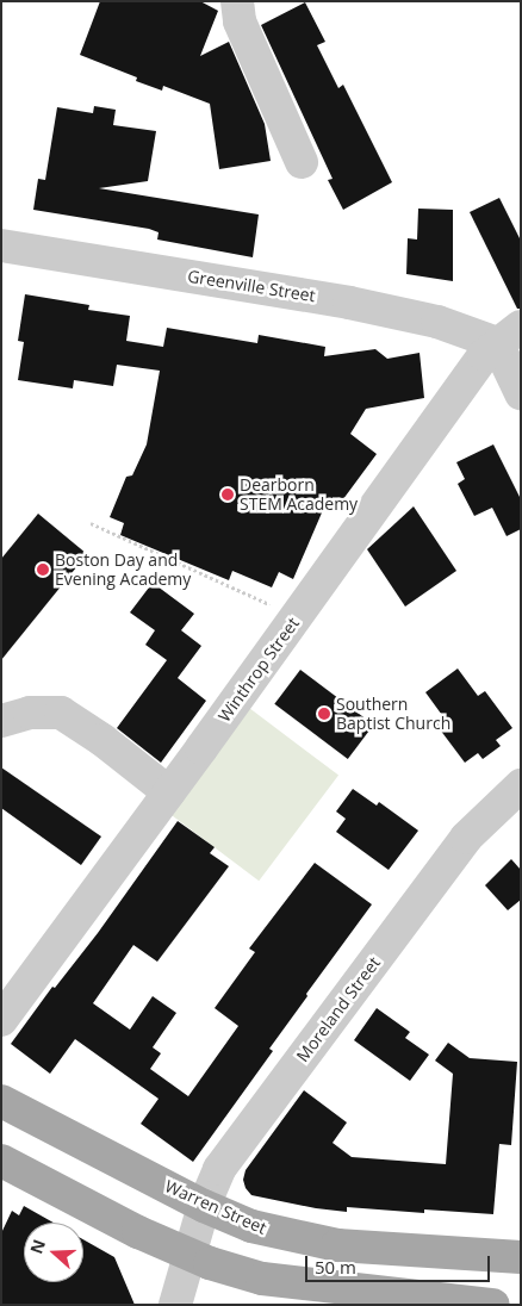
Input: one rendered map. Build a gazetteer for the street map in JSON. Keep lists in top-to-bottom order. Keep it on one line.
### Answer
{"streets":{"main road":["Warren Street"],"street":["Greenville Street","Winthrop Street","Moreland Street"]},"crossings":[["Greenville Street","Winthrop Street"],["Moreland Street","Warren Street"]],"places":["Dearborn STEM Academy","Boston Day and Evening Academy","Southern Baptist Church"],"scale_bar":"50 m","north":"left"}
